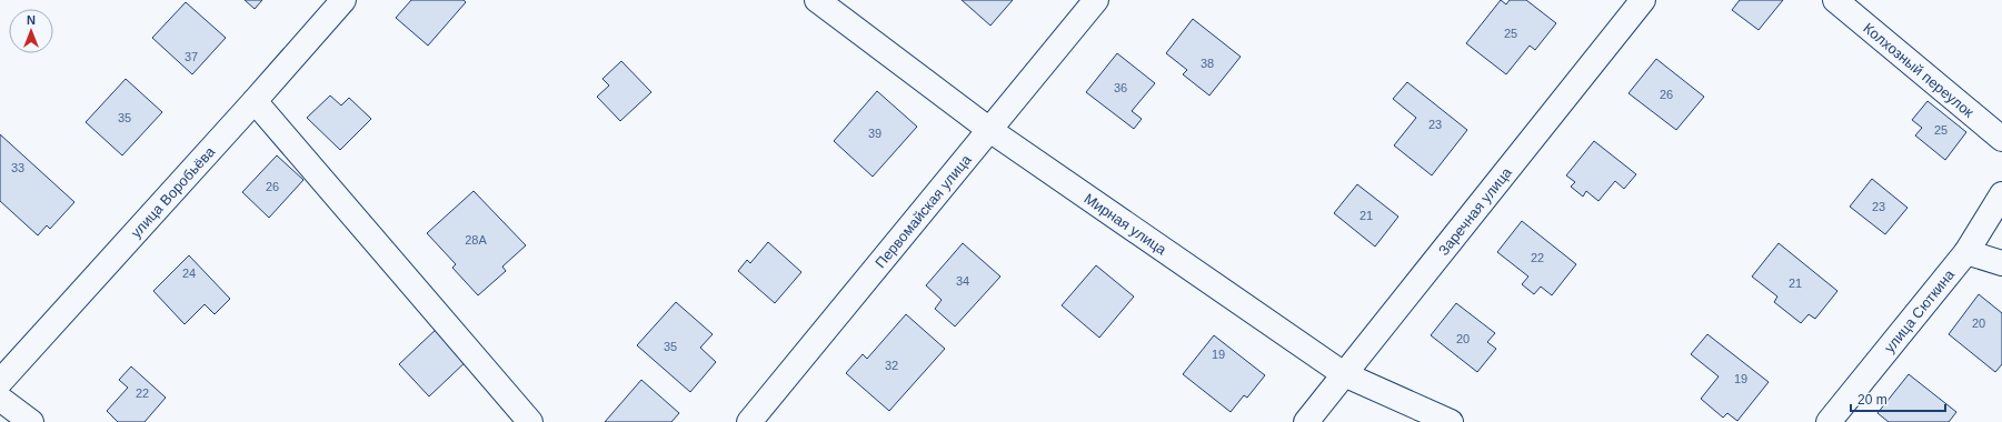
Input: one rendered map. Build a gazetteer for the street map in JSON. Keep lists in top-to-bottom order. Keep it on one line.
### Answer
{"streets":{"street":["Колхозный переулок","улица Воробьёва","Первомайская улица","Заречная улица","Мирная улица","улица Сюткина"]},"crossings":[["Первомайская улица","Мирная улица"],["Заречная улица","Мирная улица"]],"house_numbers":["25","37","38","36","26","35","23","25","39","33","26","23","21","28А","22","24","34","21","20","20","35","19","32","19","22"],"scale_bar":"20 m","north":"top"}
